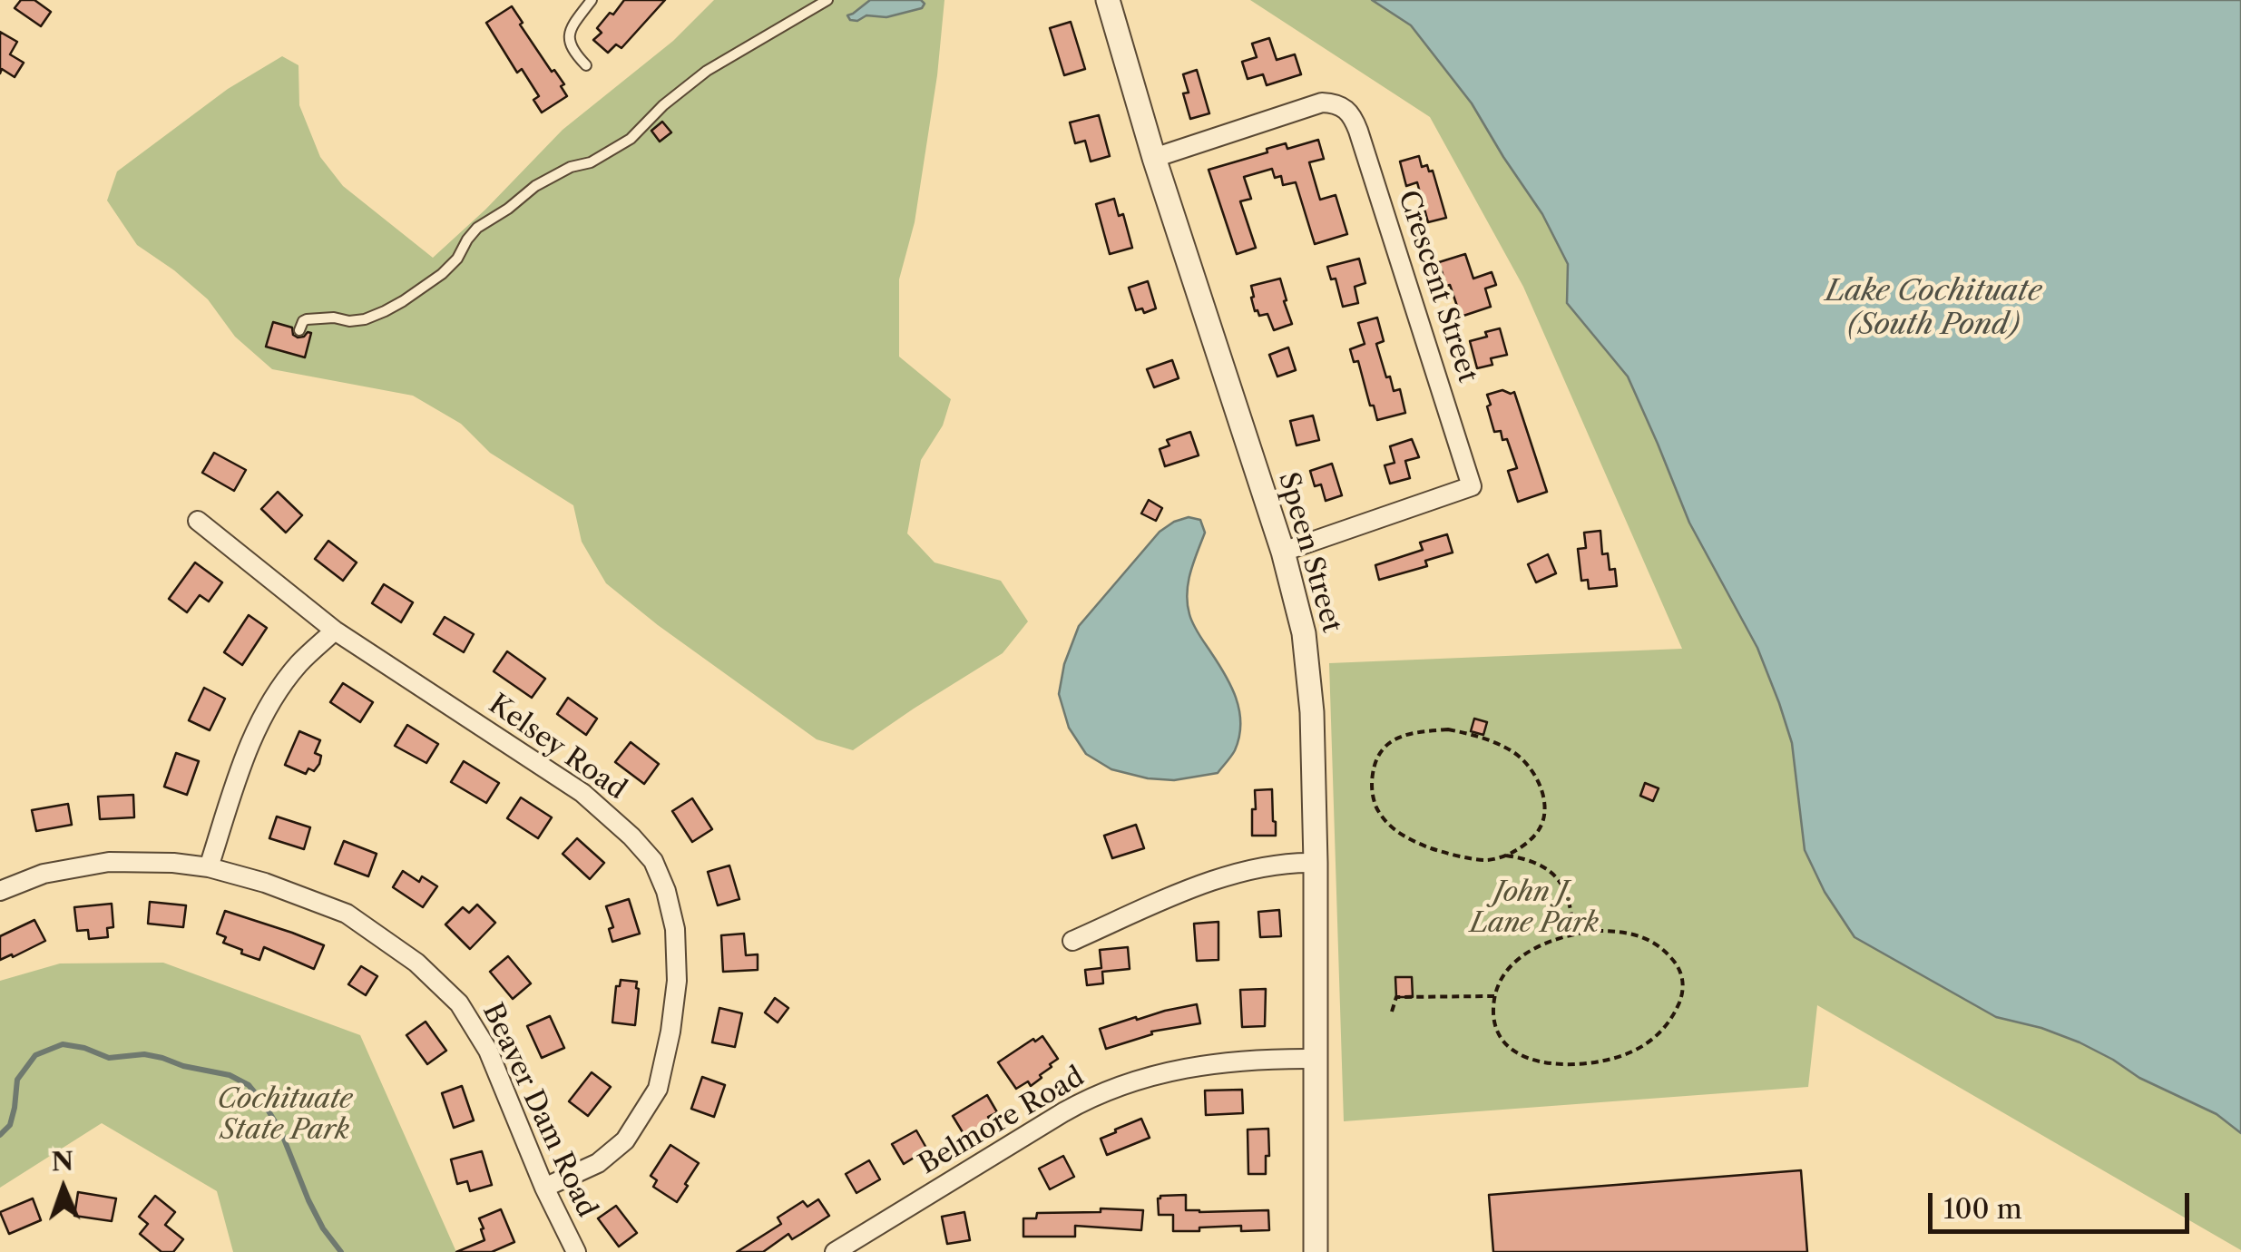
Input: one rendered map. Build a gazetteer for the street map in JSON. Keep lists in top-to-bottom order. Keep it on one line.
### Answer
{"streets":{"street":["Crescent Street","Speen Street","Kelsey Road","Beaver Dam Road","Belmore Road"]},"crossings":[["Crescent Street","Speen Street"],["Speen Street","Belmore Road"],["Kelsey Road","Beaver Dam Road"]],"water":["Lake Cochituate (South Pond)"],"parks":["John J. Lane Park","Cochituate State Park"],"scale_bar":"100 m","north":"top"}
